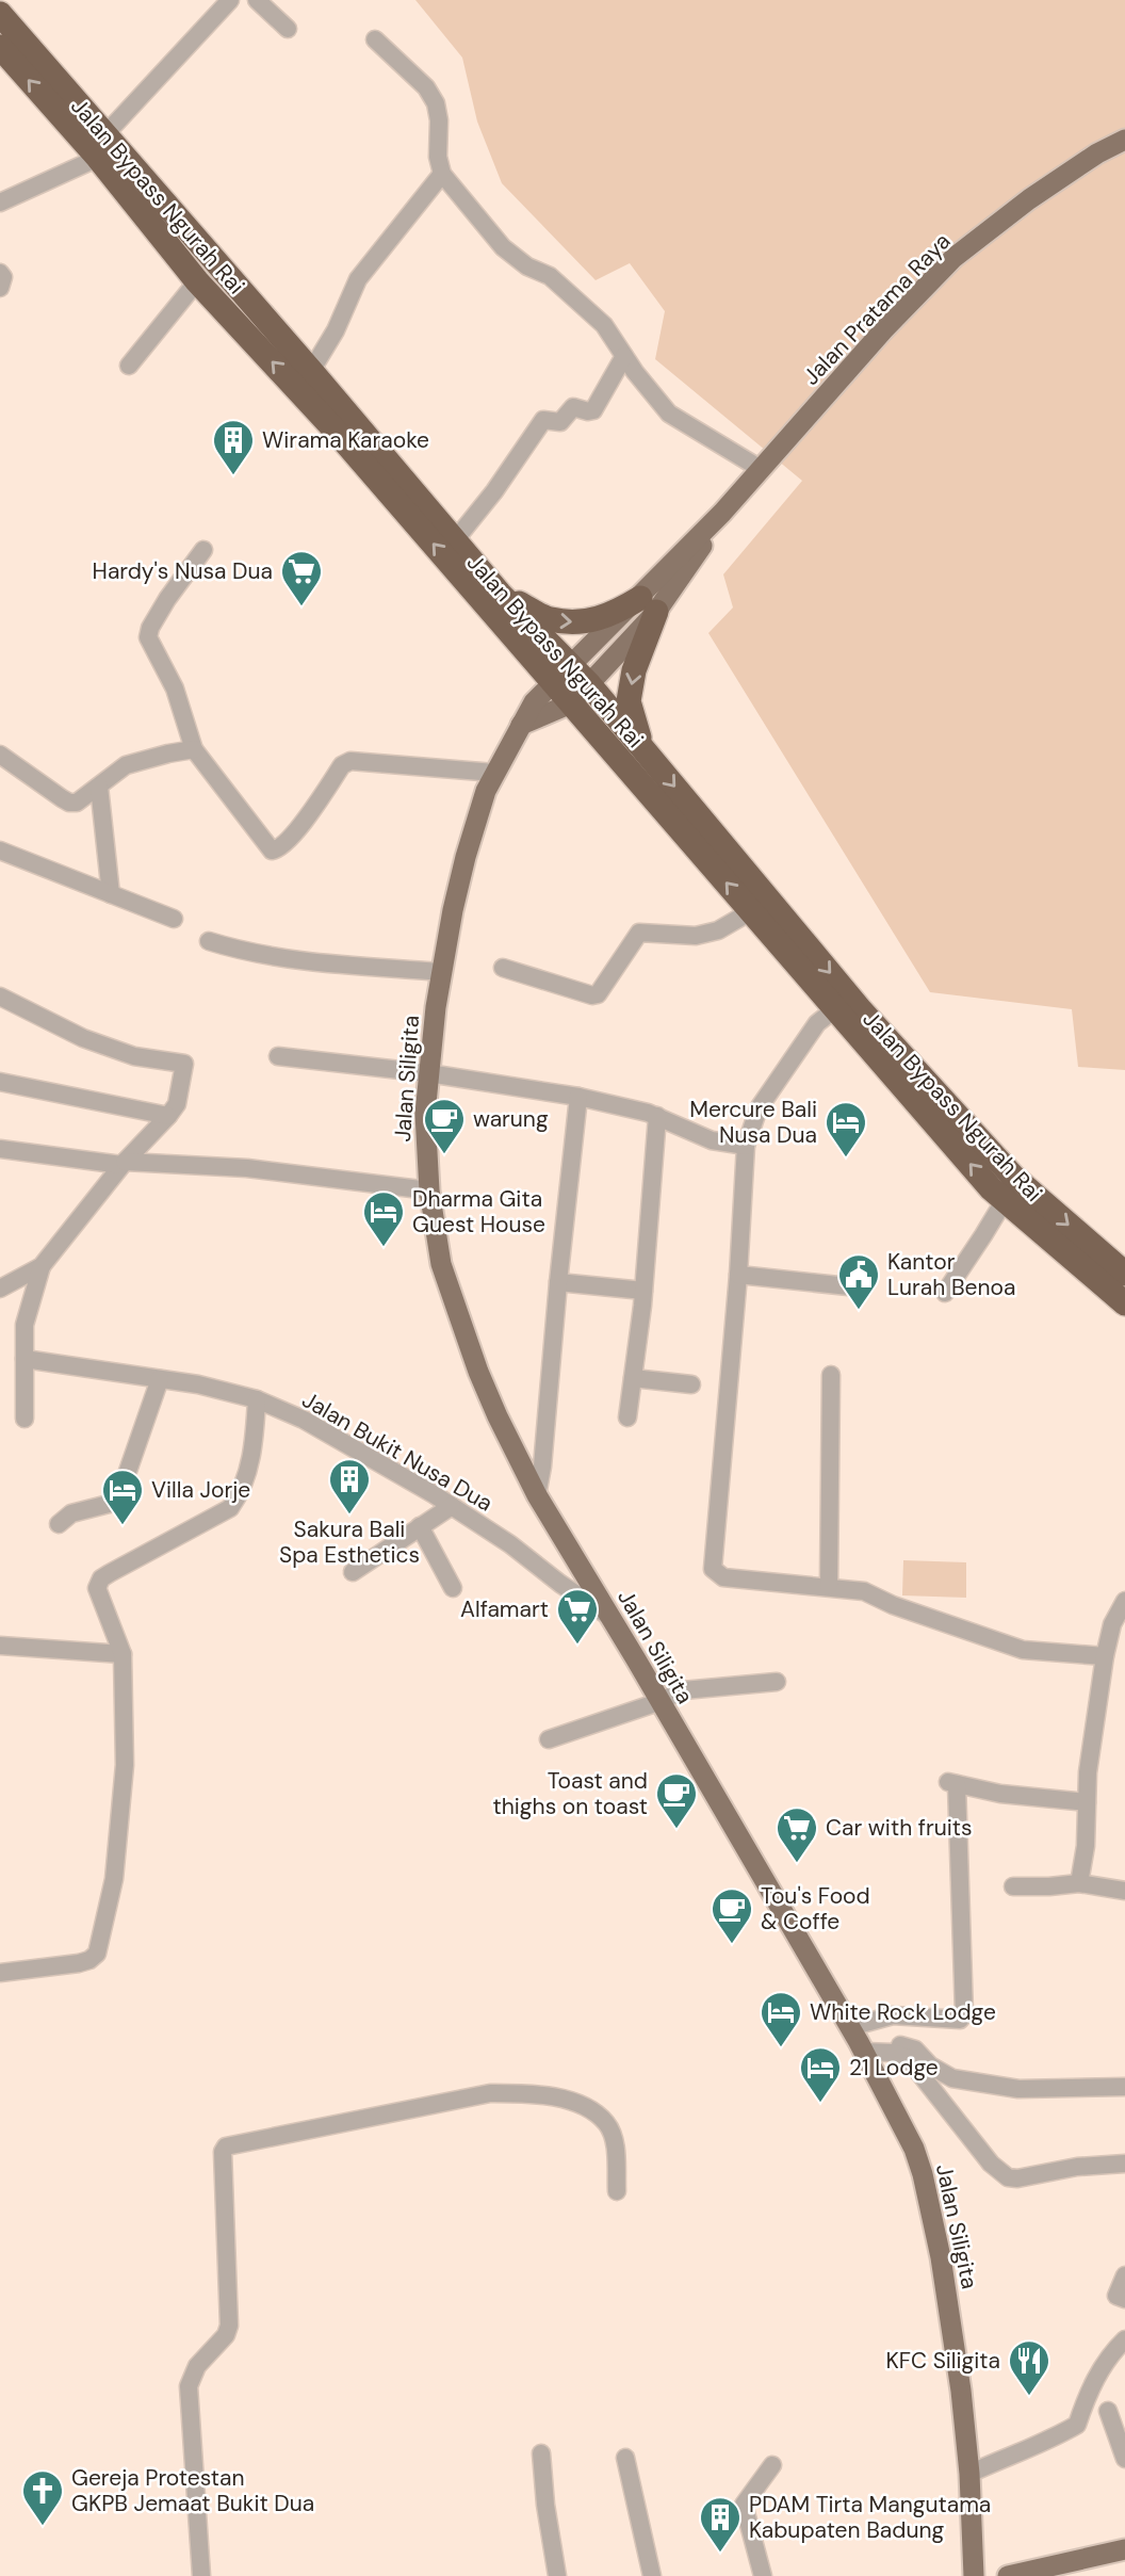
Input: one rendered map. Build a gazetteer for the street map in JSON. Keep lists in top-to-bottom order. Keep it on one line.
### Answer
{"streets":{"highway":["Jalan Bypass Ngurah Rai"],"main road":["Jalan Pratama Raya","Jalan Siligita"],"street":["Jalan Bukit Nusa Dua"]},"crossings":[["Jalan Bypass Ngurah Rai","Jalan Pratama Raya"],["Jalan Bypass Ngurah Rai","Jalan Siligita"],["Jalan Pratama Raya","Jalan Siligita"],["Jalan Siligita","Jalan Bukit Nusa Dua"]],"places":{"building":["Wirama Karaoke","Sakura Bali Spa Esthetics","PDAM Tirta Mangutama Kabupaten Badung"],"supermarket":["Hardy's Nusa Dua","Alfamart","Car with fruits"],"cafe":["warung","Toast and thighs on toast","Tou's Food & Coffe"],"hotel":["Mercure Bali Nusa Dua","Dharma Gita Guest House","Villa Jorje","White Rock Lodge","21 Lodge"],"public building":["Kantor Lurah Benoa"],"restaurant":["KFC Siligita"],"church":["Gereja Protestan GKPB Jemaat Bukit Dua"]}}
